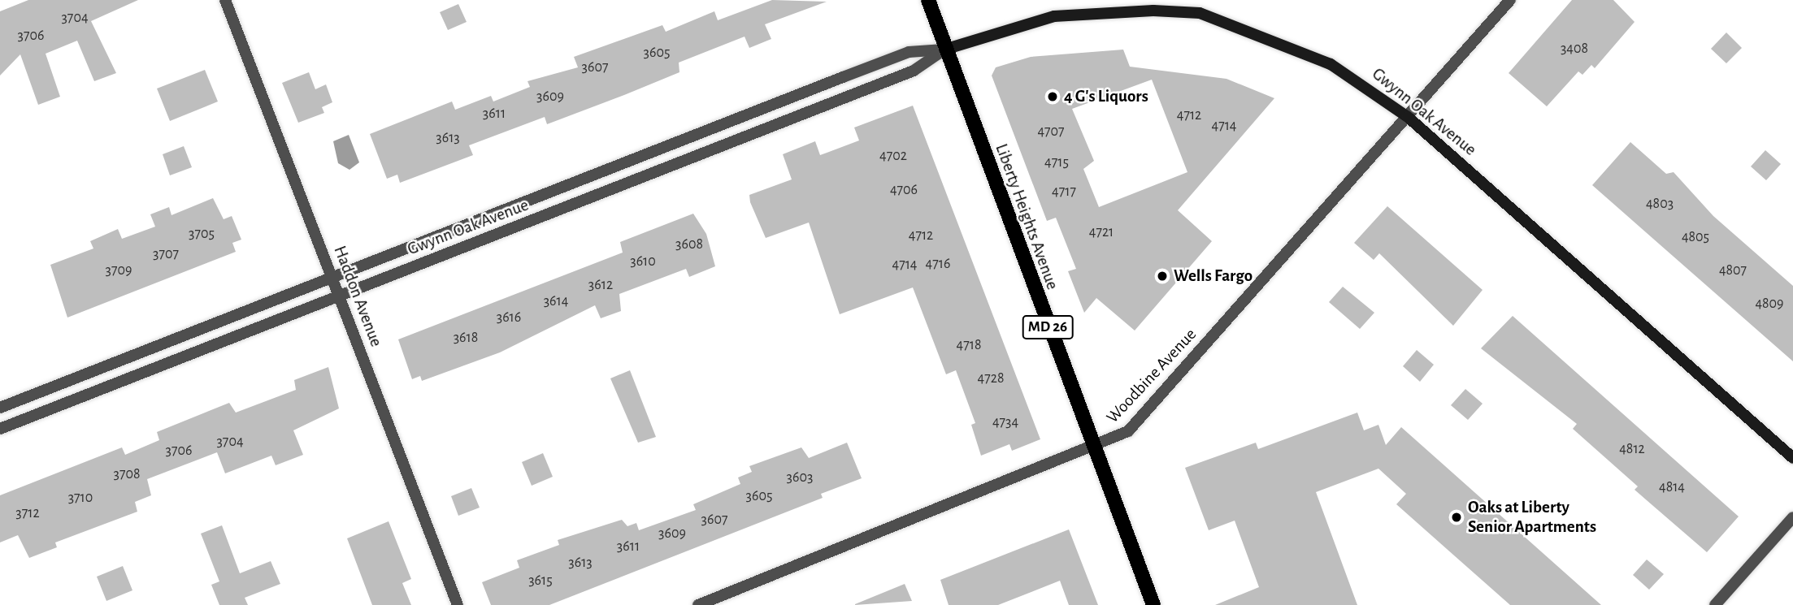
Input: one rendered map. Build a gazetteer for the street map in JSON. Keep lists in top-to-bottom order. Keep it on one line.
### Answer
{"streets":{"main road":["Gwynn Oak Avenue","Liberty Heights Avenue","MD 26"],"street":["Haddon Avenue","Woodbine Avenue"]},"crossings":[["Gwynn Oak Avenue","Liberty Heights Avenue"],["Gwynn Oak Avenue","Haddon Avenue"],["Gwynn Oak Avenue","Woodbine Avenue"],["Liberty Heights Avenue","Woodbine Avenue"]],"places":["4 G's Liquors","Wells Fargo","Oaks at Liberty Senior Apartments"],"house_numbers":["3704","3706","3408","3605","3607","3609","3611","4712","4714","4707","3613","4702","4715","4706","4717","4803","4721","3705","4712","4805","3608","3707","3610","4716","4714","3709","4807","3612","3614","4809","3616","3618","4718","4728","4734","3704","4812","3706","3708","3603","4814","3605","3710","3712","3607","3609","3611","3613","3615"]}
